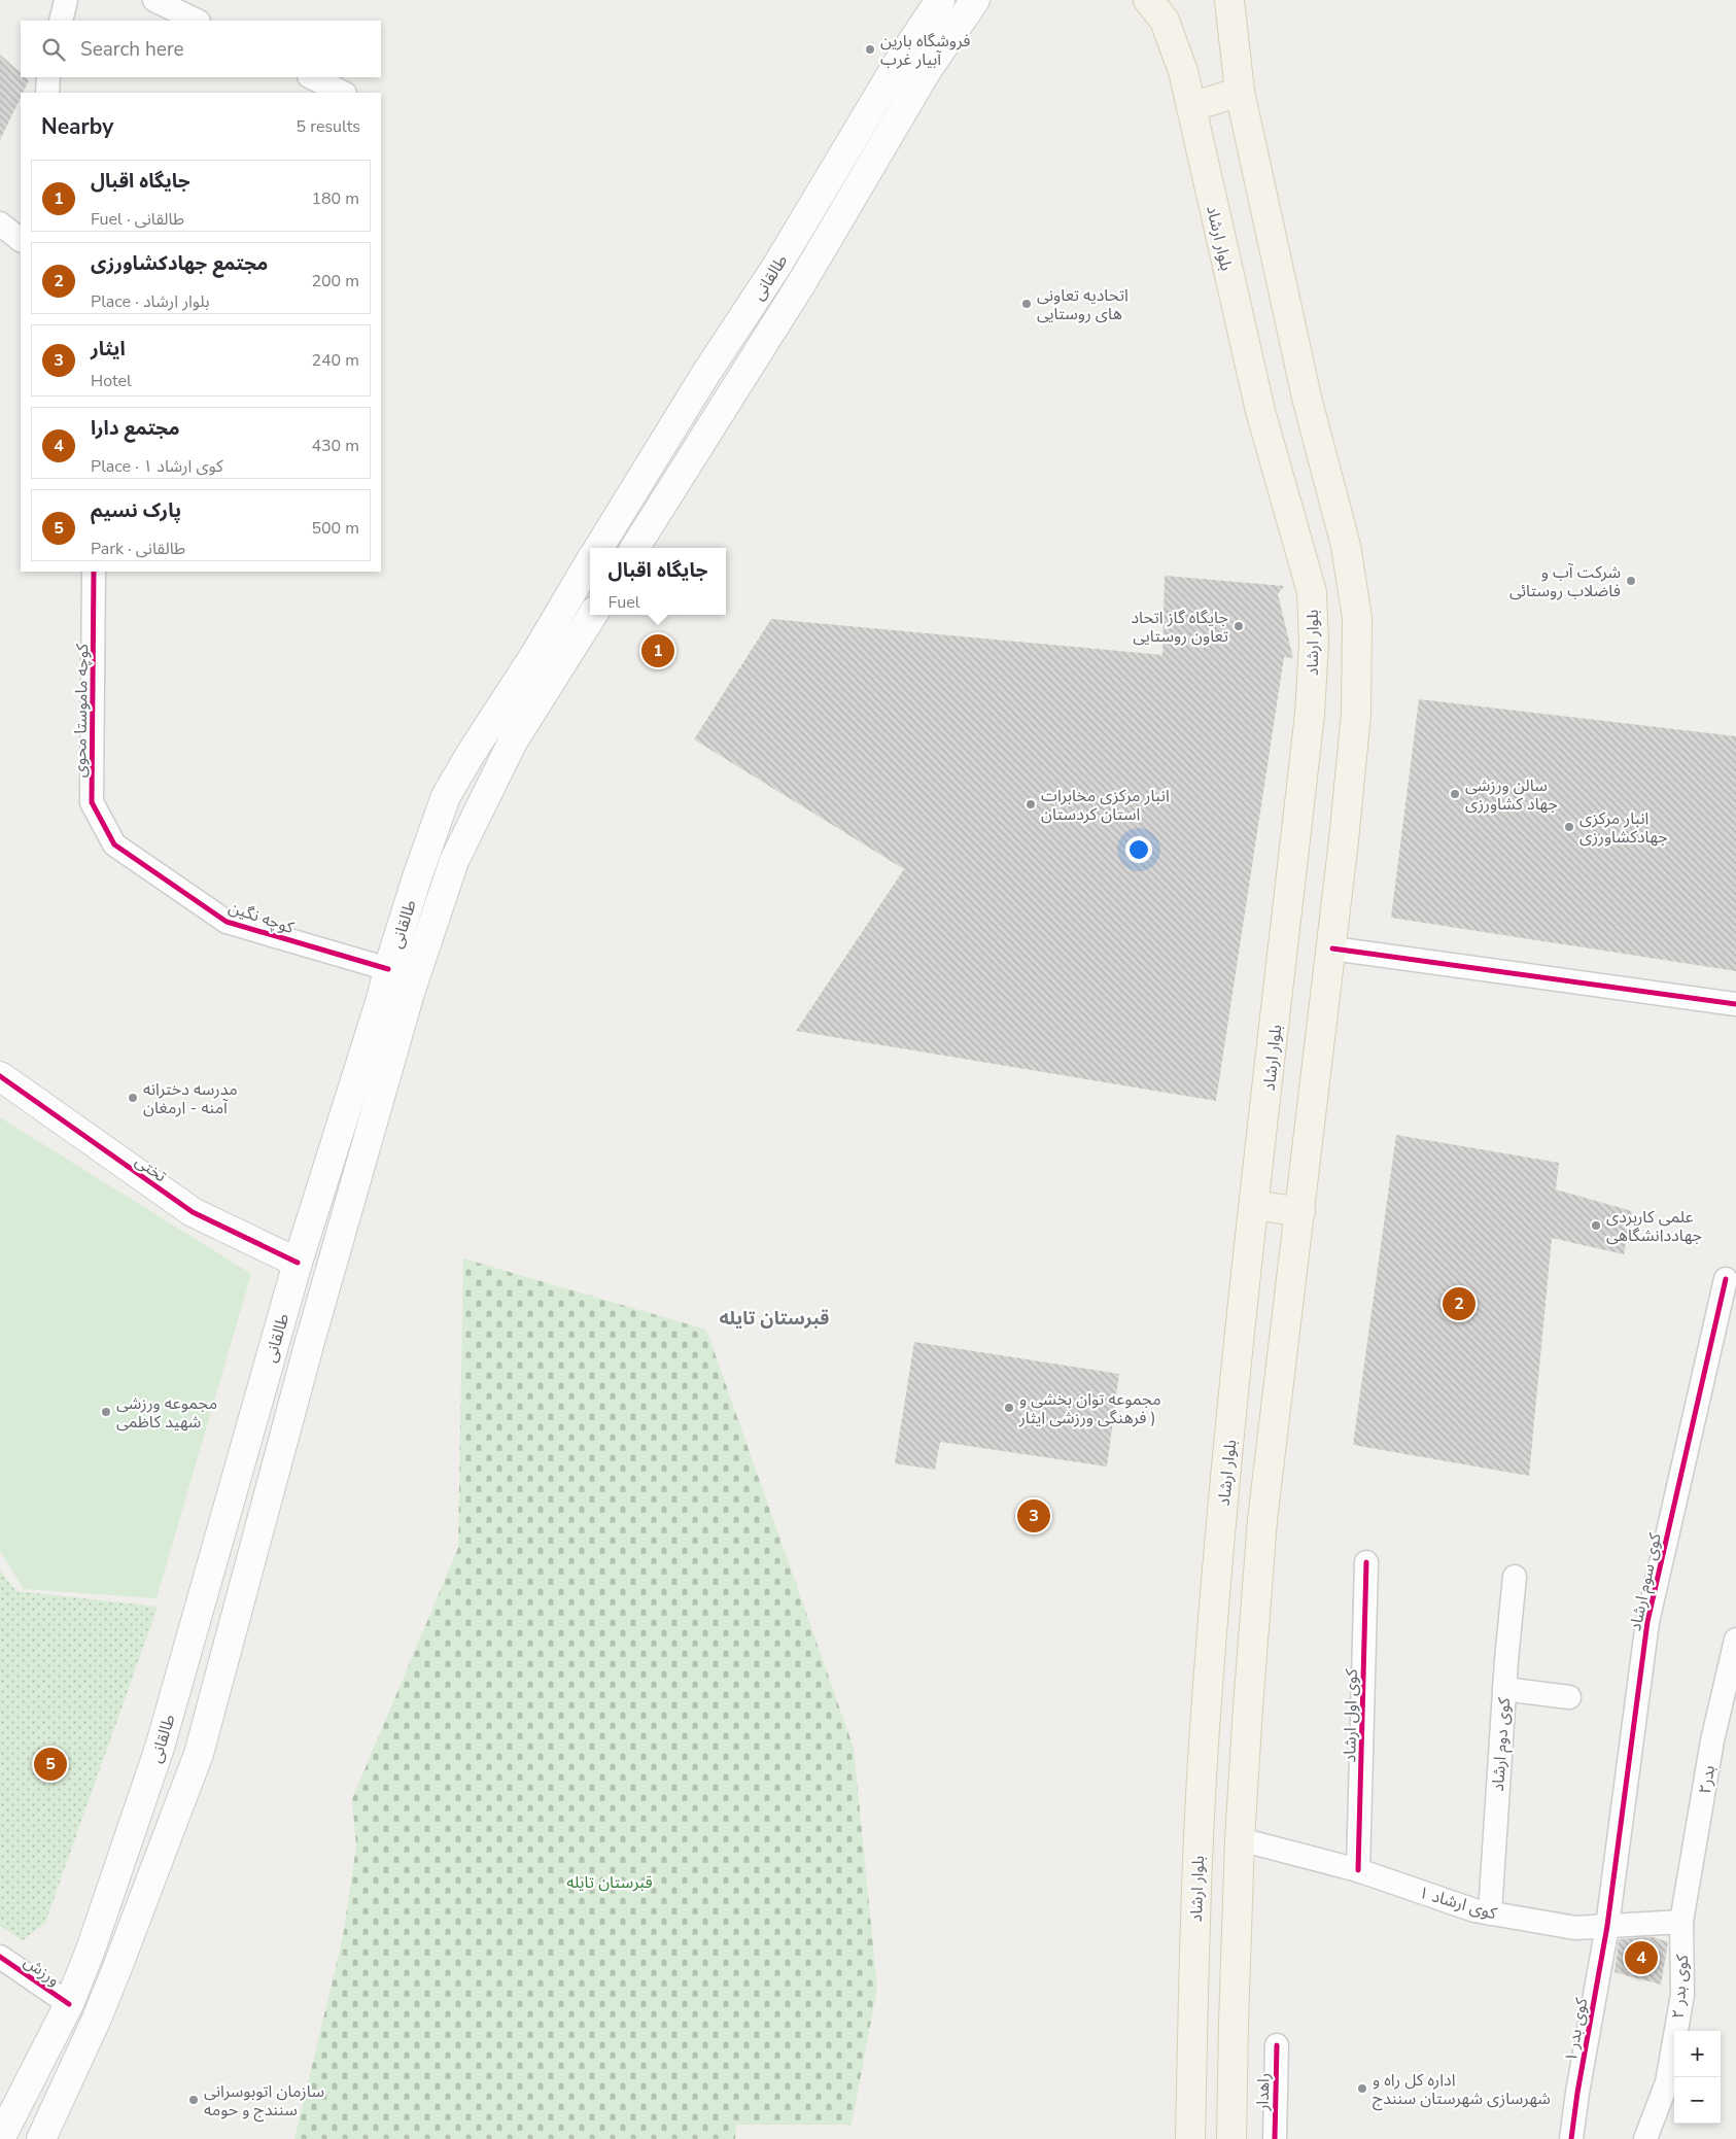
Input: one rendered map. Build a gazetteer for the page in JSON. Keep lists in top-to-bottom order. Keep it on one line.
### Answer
{"streets":{"main road":["بلوار ارشاد","طالقانی","تختی"],"street":["کوچه ماموستا محوی","کوچه نگین","کوی سوم ارشاد","کوی اول ارشاد","کوی دوم ارشاد","بدر۲","کوی ارشاد ۱","ورزش","کوی بدر ۲","کوی بدر ۱","راهدار"]},"crossings":[["طالقانی","کوچه نگین"],["طالقانی","تختی"],["طالقانی","ورزش"],["کوچه ماموستا محوی","کوچه نگین"],["کوی سوم ارشاد","کوی ارشاد ۱"],["کوی سوم ارشاد","کوی بدر ۱"],["کوی اول ارشاد","کوی ارشاد ۱"],["کوی دوم ارشاد","کوی ارشاد ۱"],["بدر۲","کوی ارشاد ۱"],["بدر۲","کوی بدر ۲"],["کوی ارشاد ۱","کوی بدر ۲"],["کوی ارشاد ۱","کوی بدر ۱"]],"districts":["قبرستان تایله"],"parks":["قبرستان تایله"],"places":["فروشگاه بارین آبیار غرب","اتحادیه تعاونی های روستایی","شرکت آب و فاضلاب روستائی","جایگاه گاز اتحاد تعاون روستایی","سالن ورزشی جهاد کشاورزی","انبار مرکزی مخابرات استان کردستان","انبار مرکزی جهادکشاورزی","مدرسه دخترانه آمنه - ارمغان","علمی کاربردی جهاددانشگاهی","مجموعه توان بخشی و فرهنگی ورزشی ایثار )","مجموعه ورزشی شهید کاظمی","اداره کل راه و شهرسازی شهرستان سنندج","سازمان اتوبوسرانی سنندج و حومه"],"page":{"search":"Search here","heading":["Nearby","5 results"],"list":[{"mark":"1","name":"جایگاه اقبال","note":"Fuel · طالقانی","value":"180 m"},{"mark":"2","name":"مجتمع جهادکشاورزی","note":"Place · بلوار ارشاد","value":"200 m"},{"mark":"3","name":"ایثار","note":"Hotel","value":"240 m"},{"mark":"4","name":"مجتمع دارا","note":"Place · کوی ارشاد ۱","value":"430 m"},{"mark":"5","name":"پارک نسیم","note":"Park · طالقانی","value":"500 m"}],"popup":["جایگاه اقبال","Fuel"],"pins":["1","2","3","5","4"],"map_buttons":["+","−"]}}
